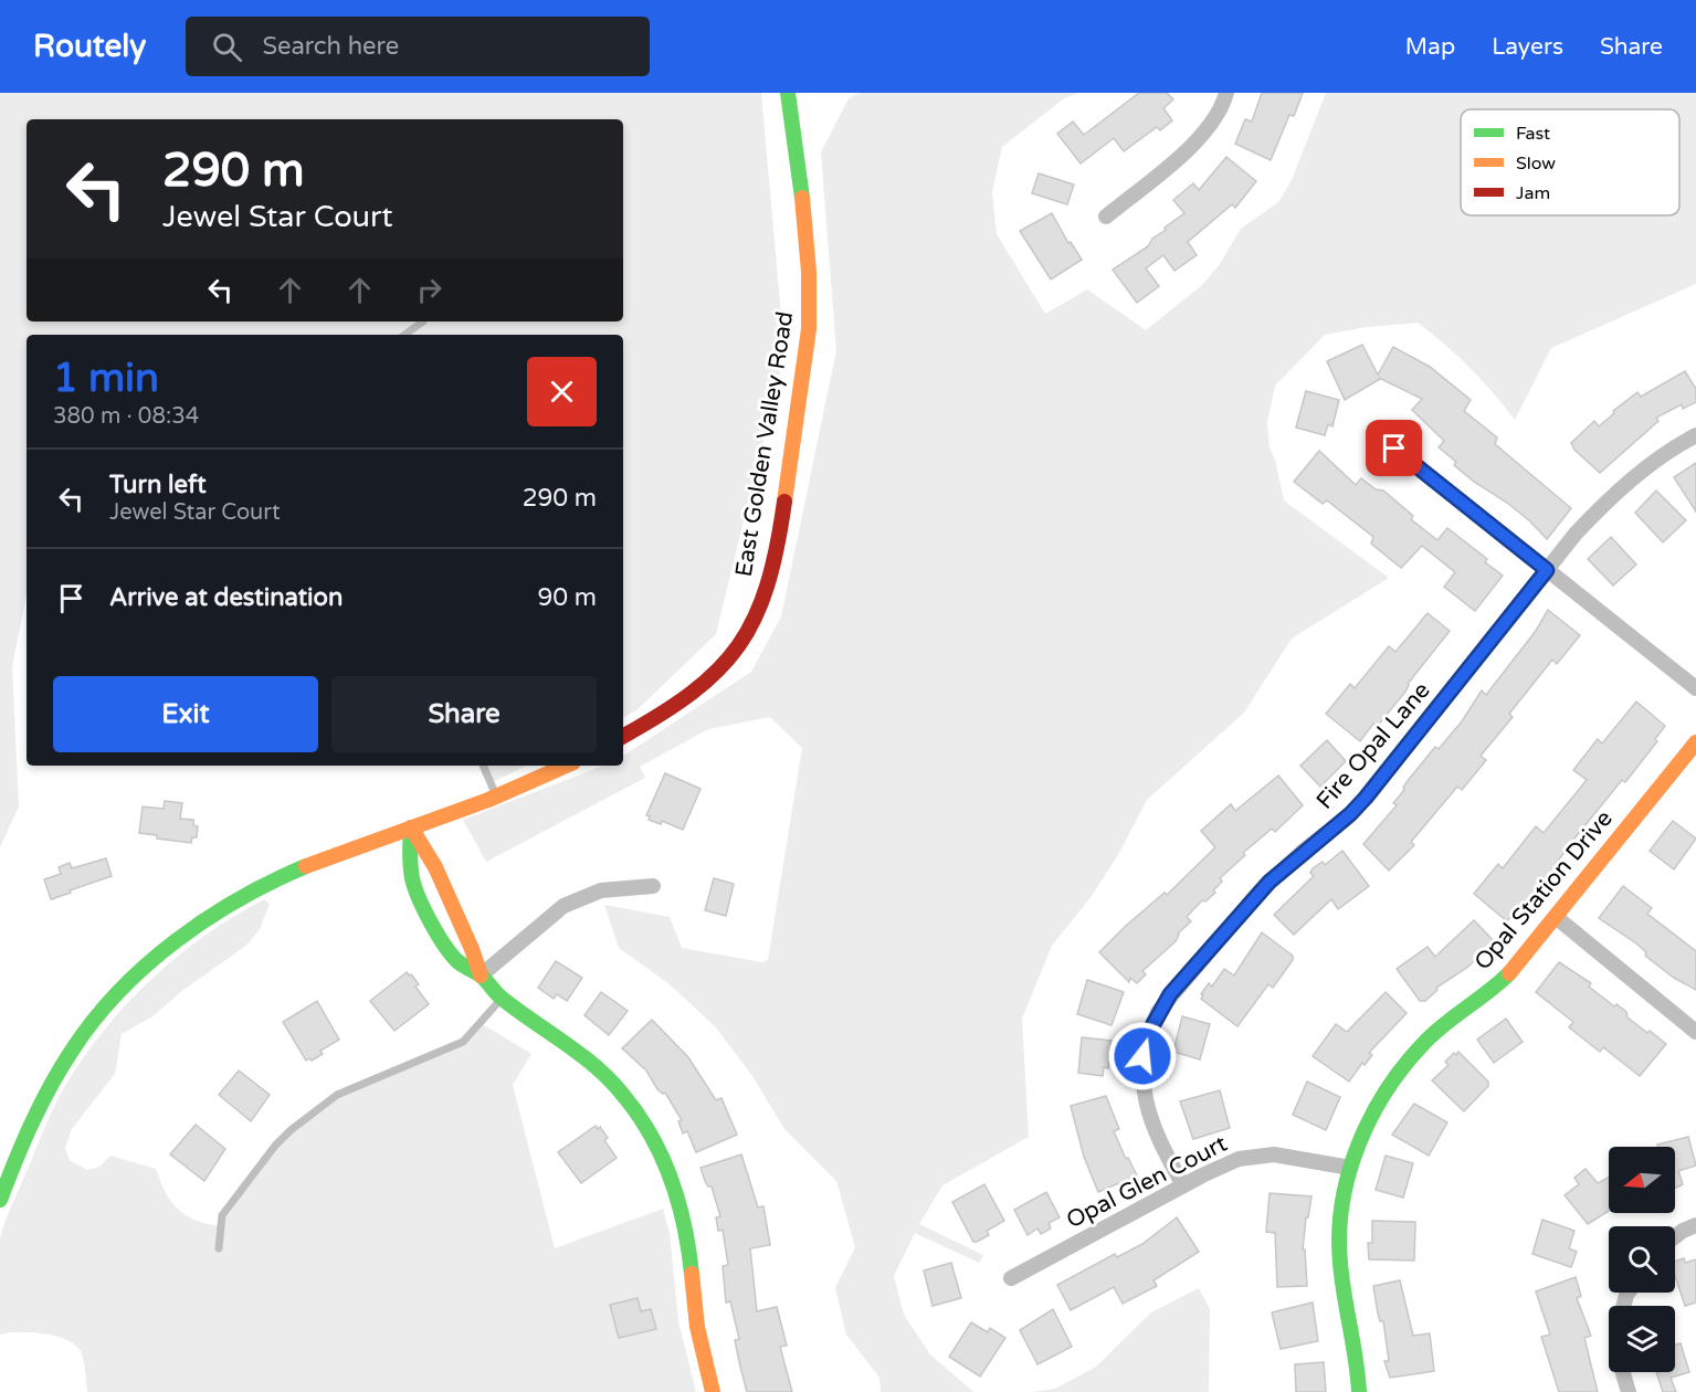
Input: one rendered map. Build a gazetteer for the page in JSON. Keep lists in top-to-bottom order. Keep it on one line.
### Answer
{"streets":{"street":["East Golden Valley Road","Fire Opal Lane","Opal Station Drive","Opal Glen Court"]},"crossings":[["Fire Opal Lane","Opal Glen Court"],["Opal Station Drive","Opal Glen Court"]],"legend":["Fast","Slow","Jam"],"north":"left","page":{"header":"Routely","search":"Search here","nav":["Map","Layers","Share"],"turn":["290 m","Jewel Star Court"],"heading":["1 min","380 m · 08:34"],"list":[{"name":"Turn left","note":"Jewel Star Court","value":"290 m"},{"name":"Arrive at destination","value":"90 m"}],"buttons":["Exit","Share"]}}
